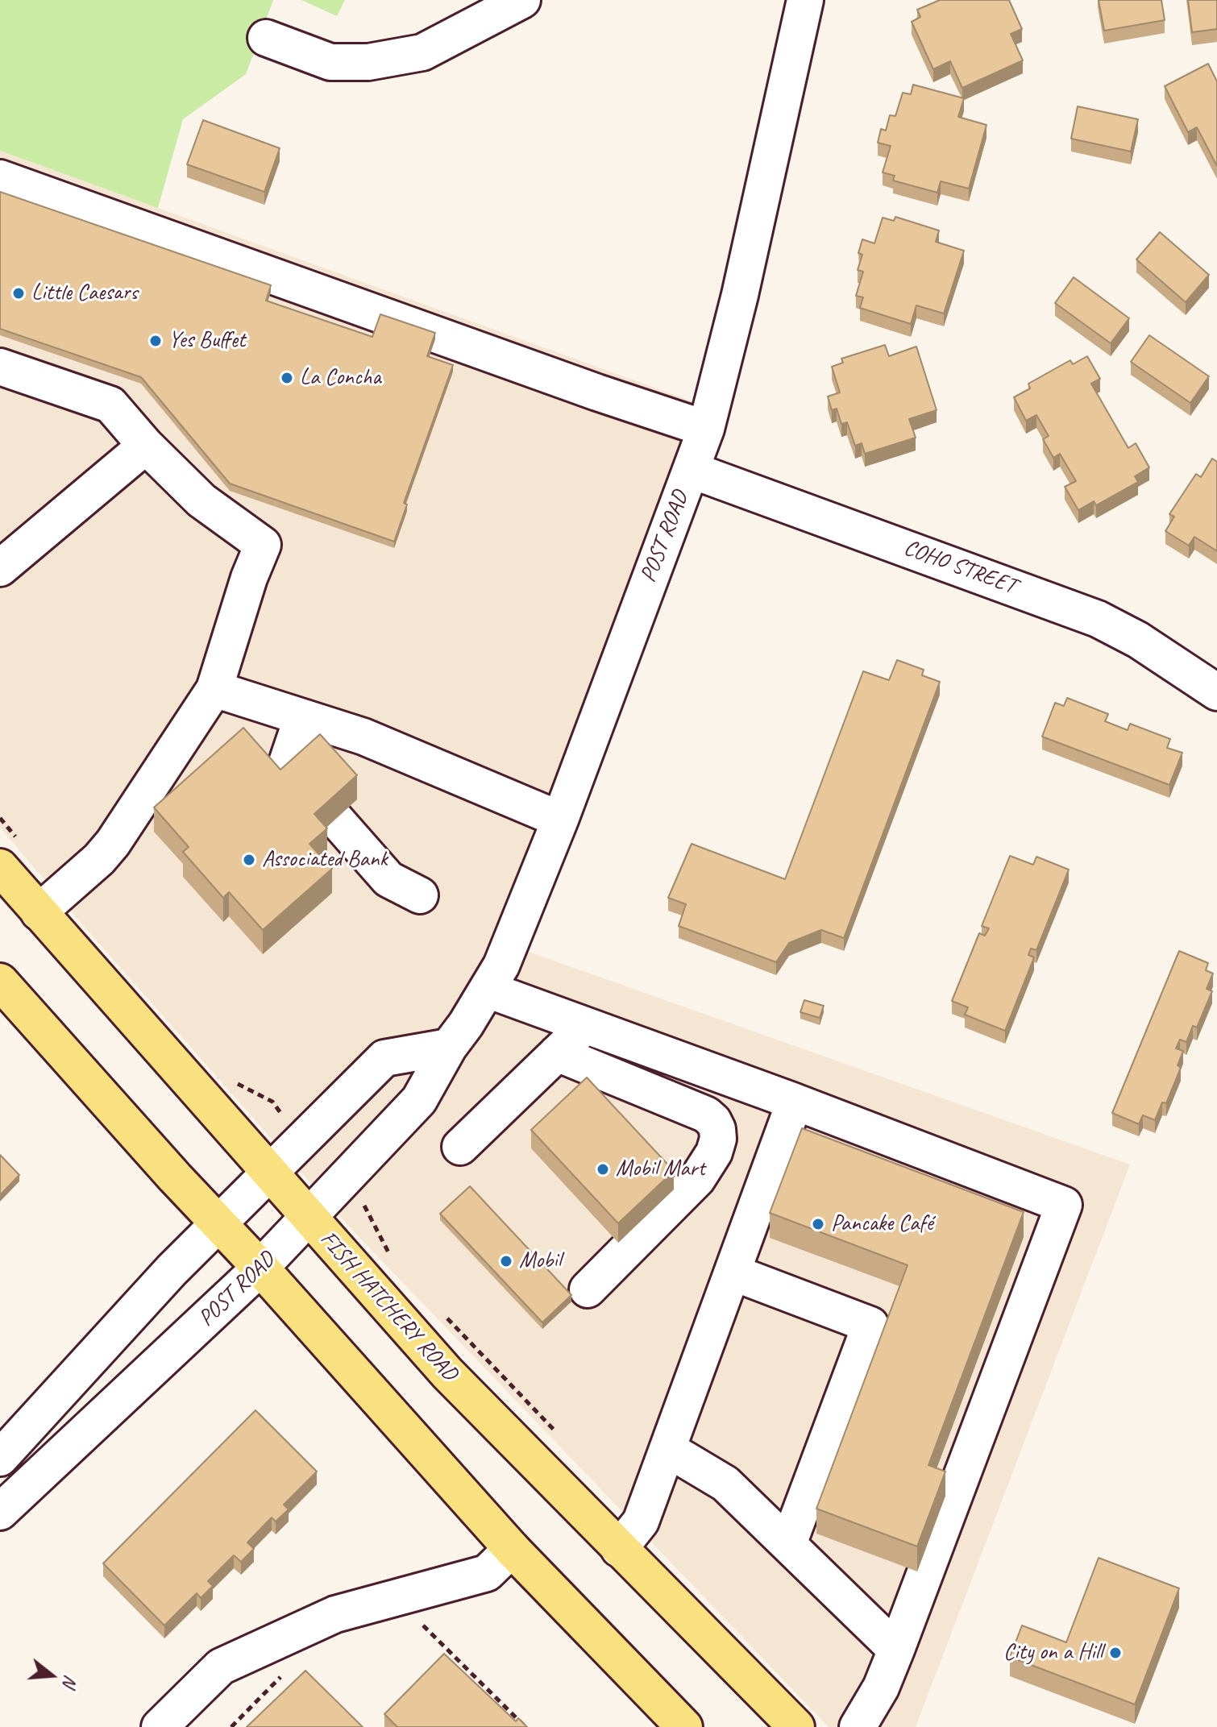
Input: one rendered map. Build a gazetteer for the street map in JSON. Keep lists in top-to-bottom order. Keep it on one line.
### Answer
{"streets":{"main road":["FISH HATCHERY ROAD"],"street":["POST ROAD","COHO STREET"]},"crossings":[["POST ROAD","COHO STREET"],["POST ROAD","FISH HATCHERY ROAD"]],"places":["Little Caesars","Yes Buffet","La Concha","Associated Bank","Mobil Mart","Pancake Café","Mobil","City on a Hill"],"north":"right"}
